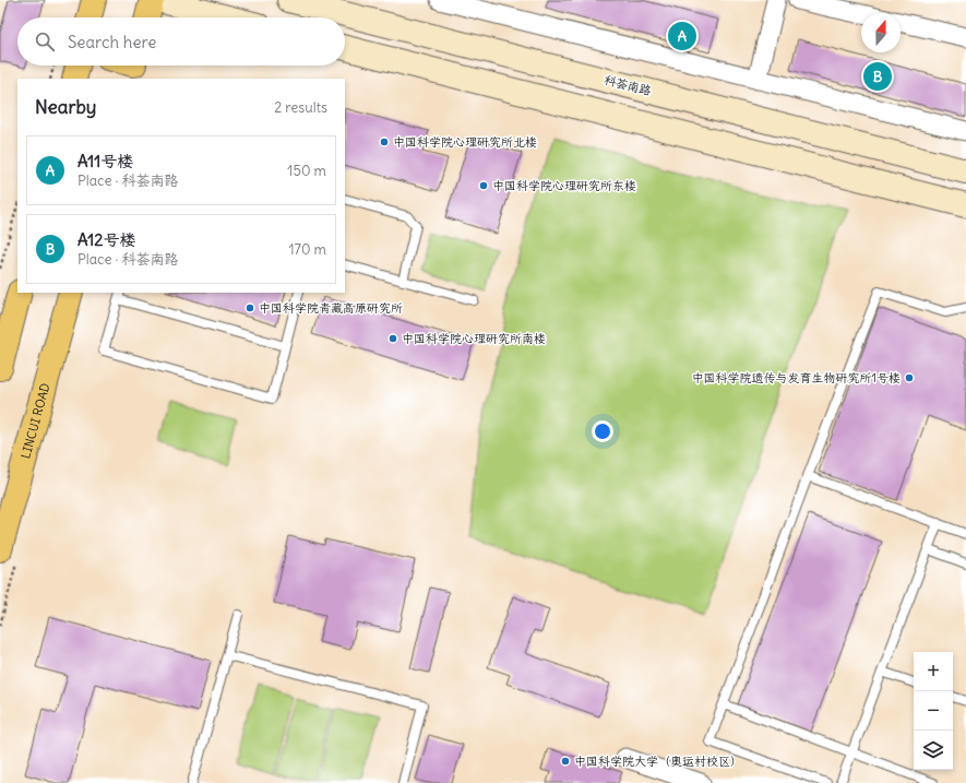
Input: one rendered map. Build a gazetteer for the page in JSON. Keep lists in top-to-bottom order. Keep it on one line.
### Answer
{"streets":{"main road":["LINCUI ROAD"],"street":["科荟南路"]},"places":["中国科学院心理研究所北楼","中国科学院心理研究所东楼","中国科学院青藏高原研究所","中国科学院心理研究所南楼","中国科学院遗传与发育生物研究所1号楼","中国科学院大学（奥运村校区）"],"north":"top","page":{"search":"Search here","pins":["A","B"],"heading":["Nearby","2 results"],"list":[{"mark":"A","name":"A11号楼","note":"Place · 科荟南路","value":"150 m"},{"mark":"B","name":"A12号楼","note":"Place · 科荟南路","value":"170 m"}],"map_buttons":["+","−"]}}
